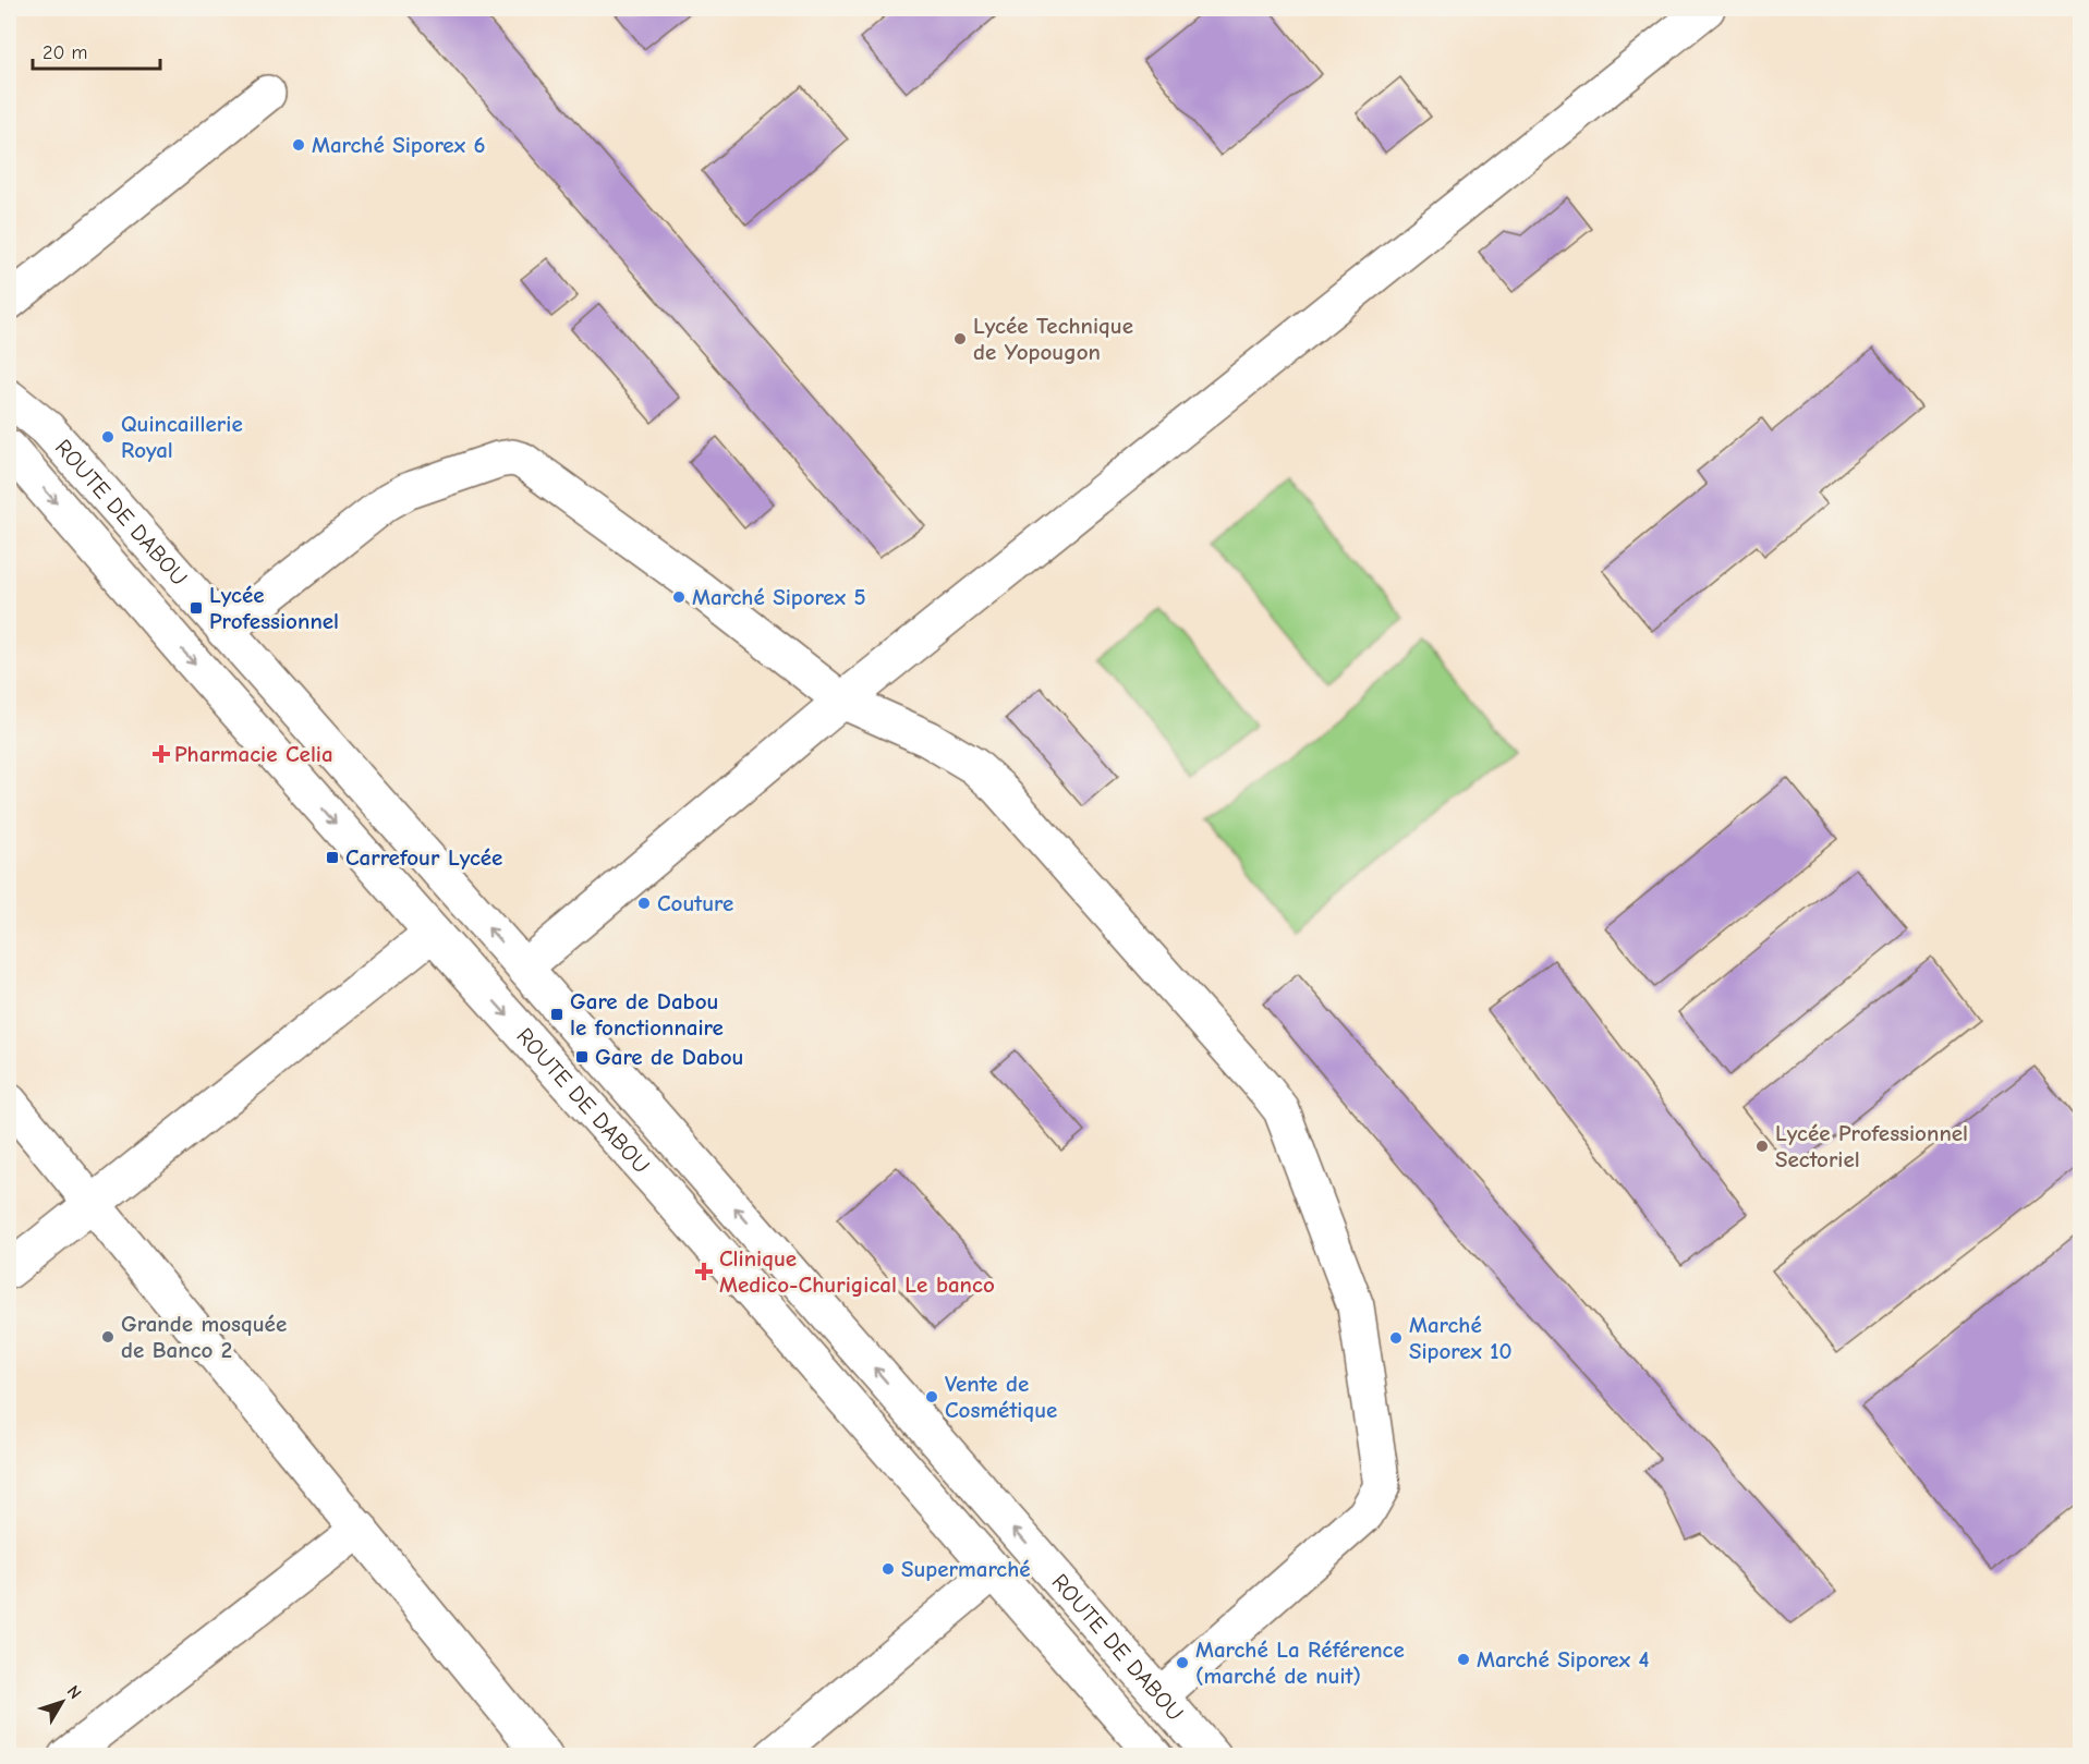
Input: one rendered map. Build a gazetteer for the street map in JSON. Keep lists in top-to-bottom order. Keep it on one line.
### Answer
{"streets":{"street":["ROUTE DE DABOU"]},"places":{"other":["Marché Siporex 6","Lycée Technique de Yopougon","Quincaillerie Royal","Marché Siporex 5","Couture","Lycée Professionnel Sectoriel","Grande mosquée de Banco 2","Marché Siporex 10","Vente de Cosmétique","Supermarché","Marché Siporex 4","Marché La Référence (marché de nuit)"],"transit":["Lycée Professionnel","Carrefour Lycée","Gare de Dabou le fonctionnaire","Gare de Dabou"],"health":["Pharmacie Celia","Clinique Medico-Churigical Le banco"]},"scale_bar":"20 m","north":"top right"}
